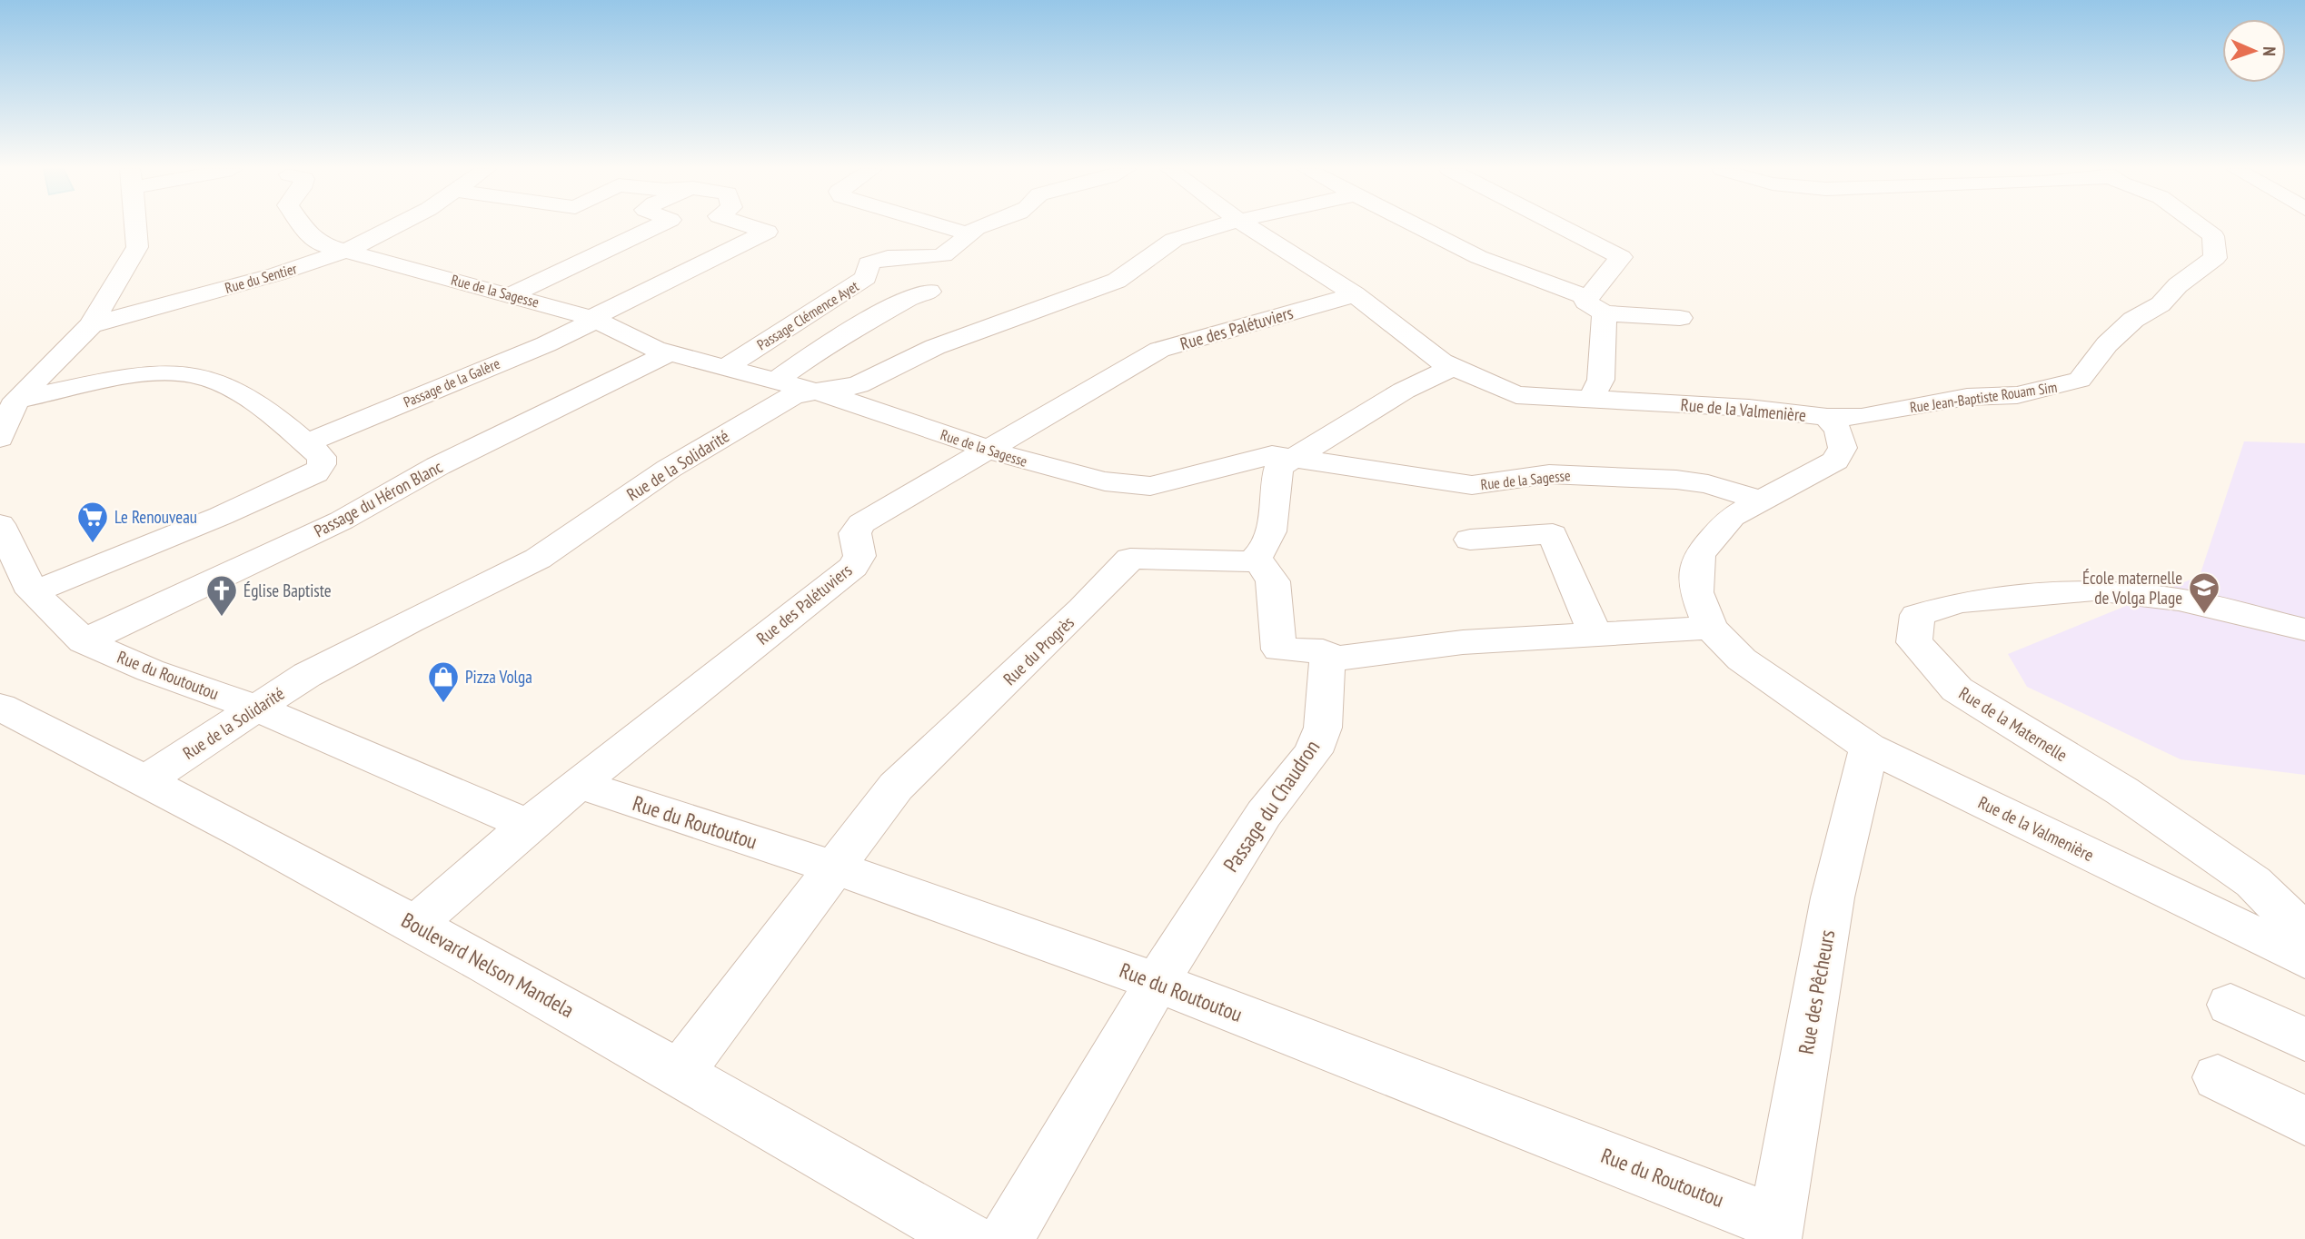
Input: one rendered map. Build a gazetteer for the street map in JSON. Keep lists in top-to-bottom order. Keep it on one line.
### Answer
{"streets":{"street":["Rue du Sentier","Rue de la Sagesse","Passage Clémence Ayet","Rue des Palétuviers","Passage de la Galère","Rue Jean-Baptiste Rouam Sim","Rue de la Valmenière","Rue de la Solidarité","Passage du Héron Blanc","Rue du Progrès","Rue du Routoutou","Rue de la Maternelle","Passage du Chaudron","Boulevard Nelson Mandela","Rue des Pêcheurs"]},"crossings":[["Rue du Sentier","Rue de la Sagesse"],["Rue de la Sagesse","Passage Clémence Ayet"],["Rue de la Sagesse","Rue des Palétuviers"],["Rue de la Sagesse","Passage de la Galère"],["Rue de la Sagesse","Rue de la Valmenière"],["Rue de la Sagesse","Rue de la Solidarité"],["Rue de la Sagesse","Passage du Héron Blanc"],["Rue des Palétuviers","Rue de la Valmenière"],["Rue des Palétuviers","Rue du Routoutou"],["Rue des Palétuviers","Boulevard Nelson Mandela"],["Rue Jean-Baptiste Rouam Sim","Rue de la Valmenière"],["Rue de la Valmenière","Rue des Pêcheurs"],["Rue de la Solidarité","Rue du Routoutou"],["Rue de la Solidarité","Boulevard Nelson Mandela"],["Passage du Héron Blanc","Rue du Routoutou"],["Rue du Progrès","Rue du Routoutou"],["Rue du Progrès","Boulevard Nelson Mandela"],["Rue du Routoutou","Passage du Chaudron"],["Rue du Routoutou","Rue des Pêcheurs"]],"places":{"supermarket":["Le Renouveau"],"school or university":["École maternelle de Volga Plage"],"church":["Église Baptiste"],"shop":["Pizza Volga"]},"north":"right"}
